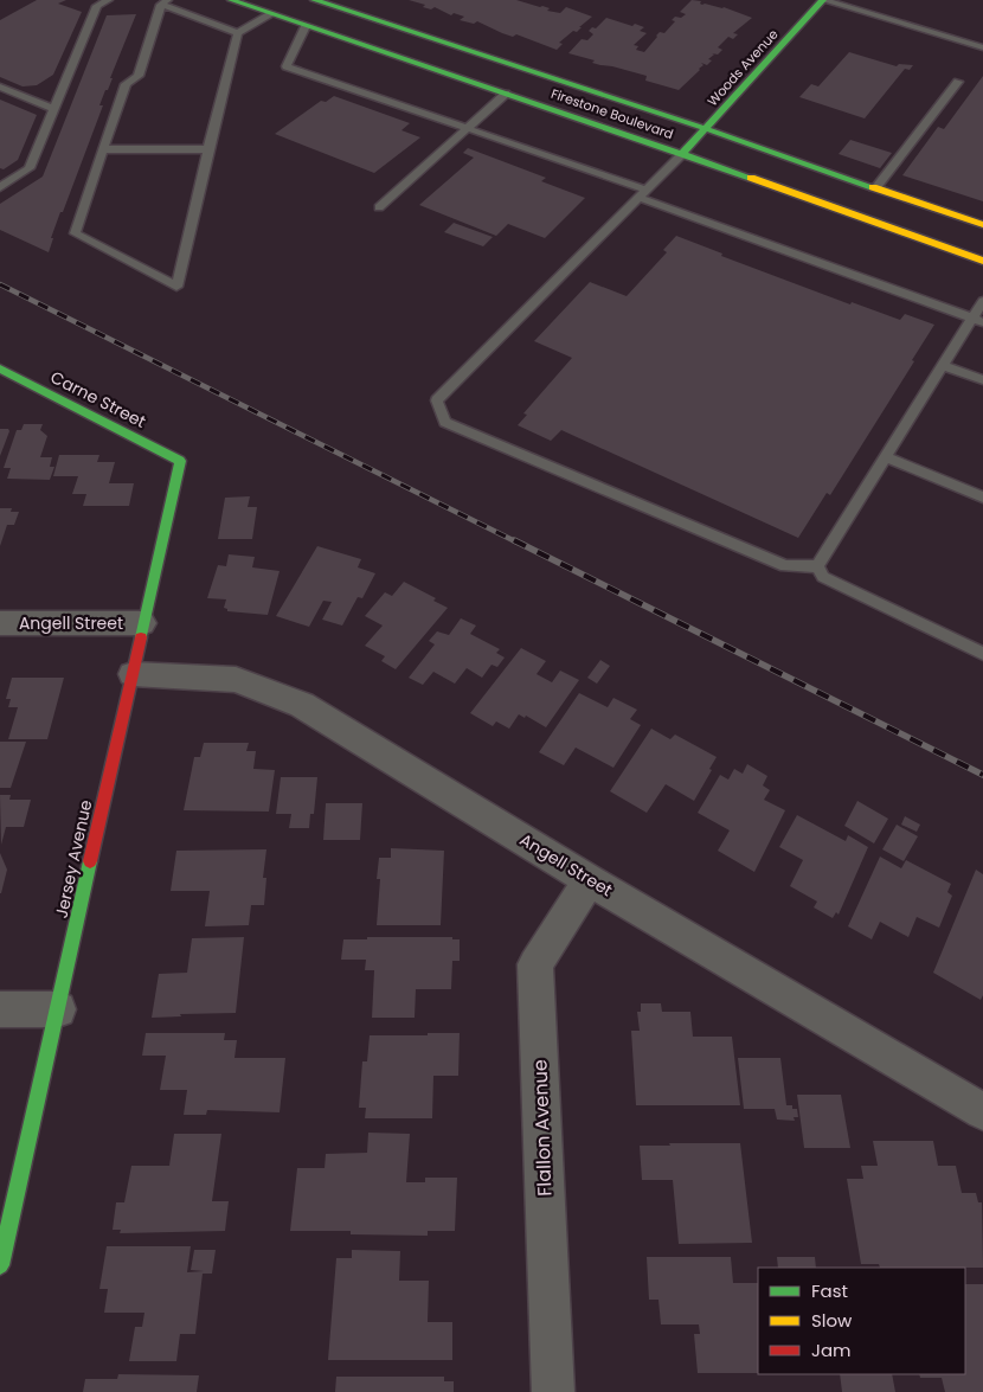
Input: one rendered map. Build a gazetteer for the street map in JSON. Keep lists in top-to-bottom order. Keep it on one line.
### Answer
{"streets":{"main road":["Woods Avenue","Firestone Boulevard","Carne Street","Jersey Avenue"],"street":["Angell Street","Flallon Avenue"]},"crossings":[["Woods Avenue","Firestone Boulevard"],["Carne Street","Jersey Avenue"],["Angell Street","Jersey Avenue"],["Angell Street","Flallon Avenue"]],"legend":["Fast","Slow","Jam"]}
